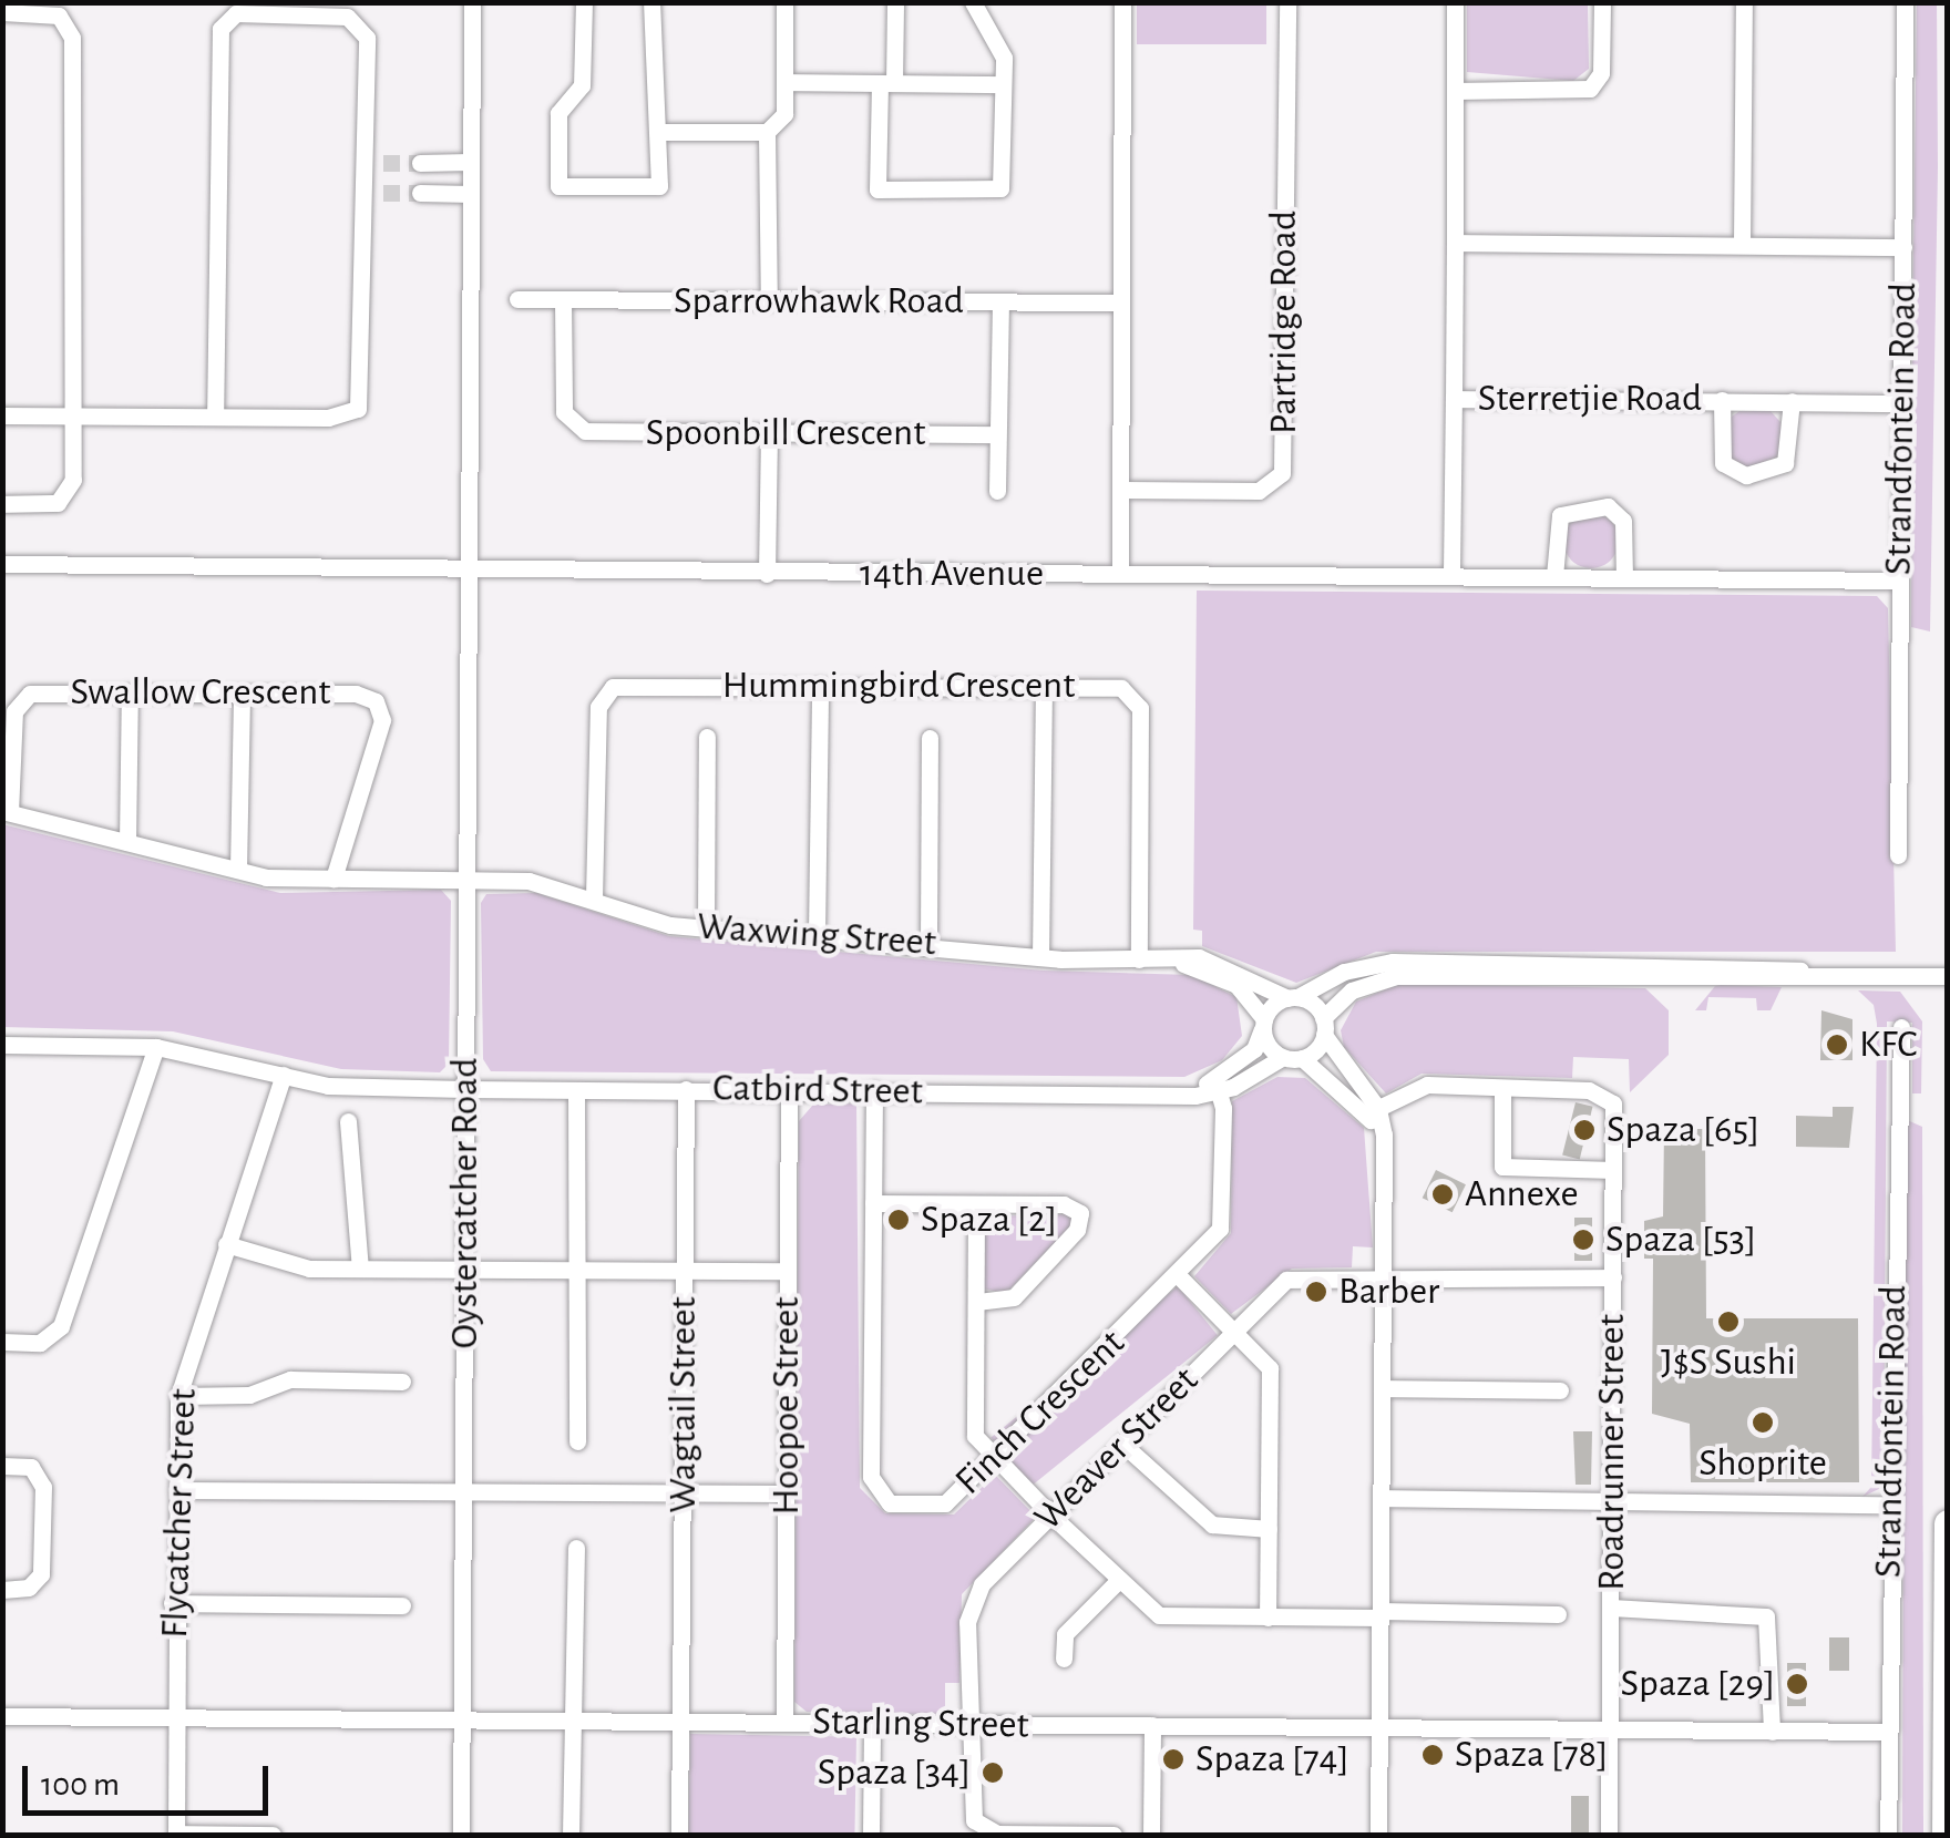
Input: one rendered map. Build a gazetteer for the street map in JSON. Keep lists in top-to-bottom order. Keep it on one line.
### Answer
{"streets":{"main road":["Strandfontein Road"],"street":["Sparrowhawk Road","Partridge Road","Sterretjie Road","Spoonbill Crescent","14th Avenue","Hummingbird Crescent","Swallow Crescent","Waxwing Street","Catbird Street","Oystercatcher Road","Wagtail Street","Hoopoe Street","Finch Crescent","Weaver Street","Roadrunner Street","Flycatcher Street","Starling Street"]},"crossings":[["Sparrowhawk Road","Spoonbill Crescent"],["Sterretjie Road","Strandfontein Road"],["Sterretjie Road","14th Avenue"],["Strandfontein Road","14th Avenue"],["Strandfontein Road","Starling Street"],["14th Avenue","Oystercatcher Road"],["Hummingbird Crescent","Waxwing Street"],["Swallow Crescent","Waxwing Street"],["Waxwing Street","Catbird Street"],["Waxwing Street","Oystercatcher Road"],["Waxwing Street","Roadrunner Street"],["Catbird Street","Oystercatcher Road"],["Catbird Street","Wagtail Street"],["Catbird Street","Hoopoe Street"],["Catbird Street","Finch Crescent"],["Catbird Street","Flycatcher Street"],["Oystercatcher Road","Starling Street"],["Wagtail Street","Starling Street"],["Hoopoe Street","Starling Street"],["Weaver Street","Roadrunner Street"],["Weaver Street","Starling Street"],["Roadrunner Street","Starling Street"],["Flycatcher Street","Starling Street"]],"places":["KFC","Spaza [65]","Annexe","Spaza [2]","Spaza [53]","Barber","J$S Sushi","Shoprite","Spaza [29]","Spaza [78]","Spaza [74]","Spaza [34]"],"scale_bar":"100 m"}
